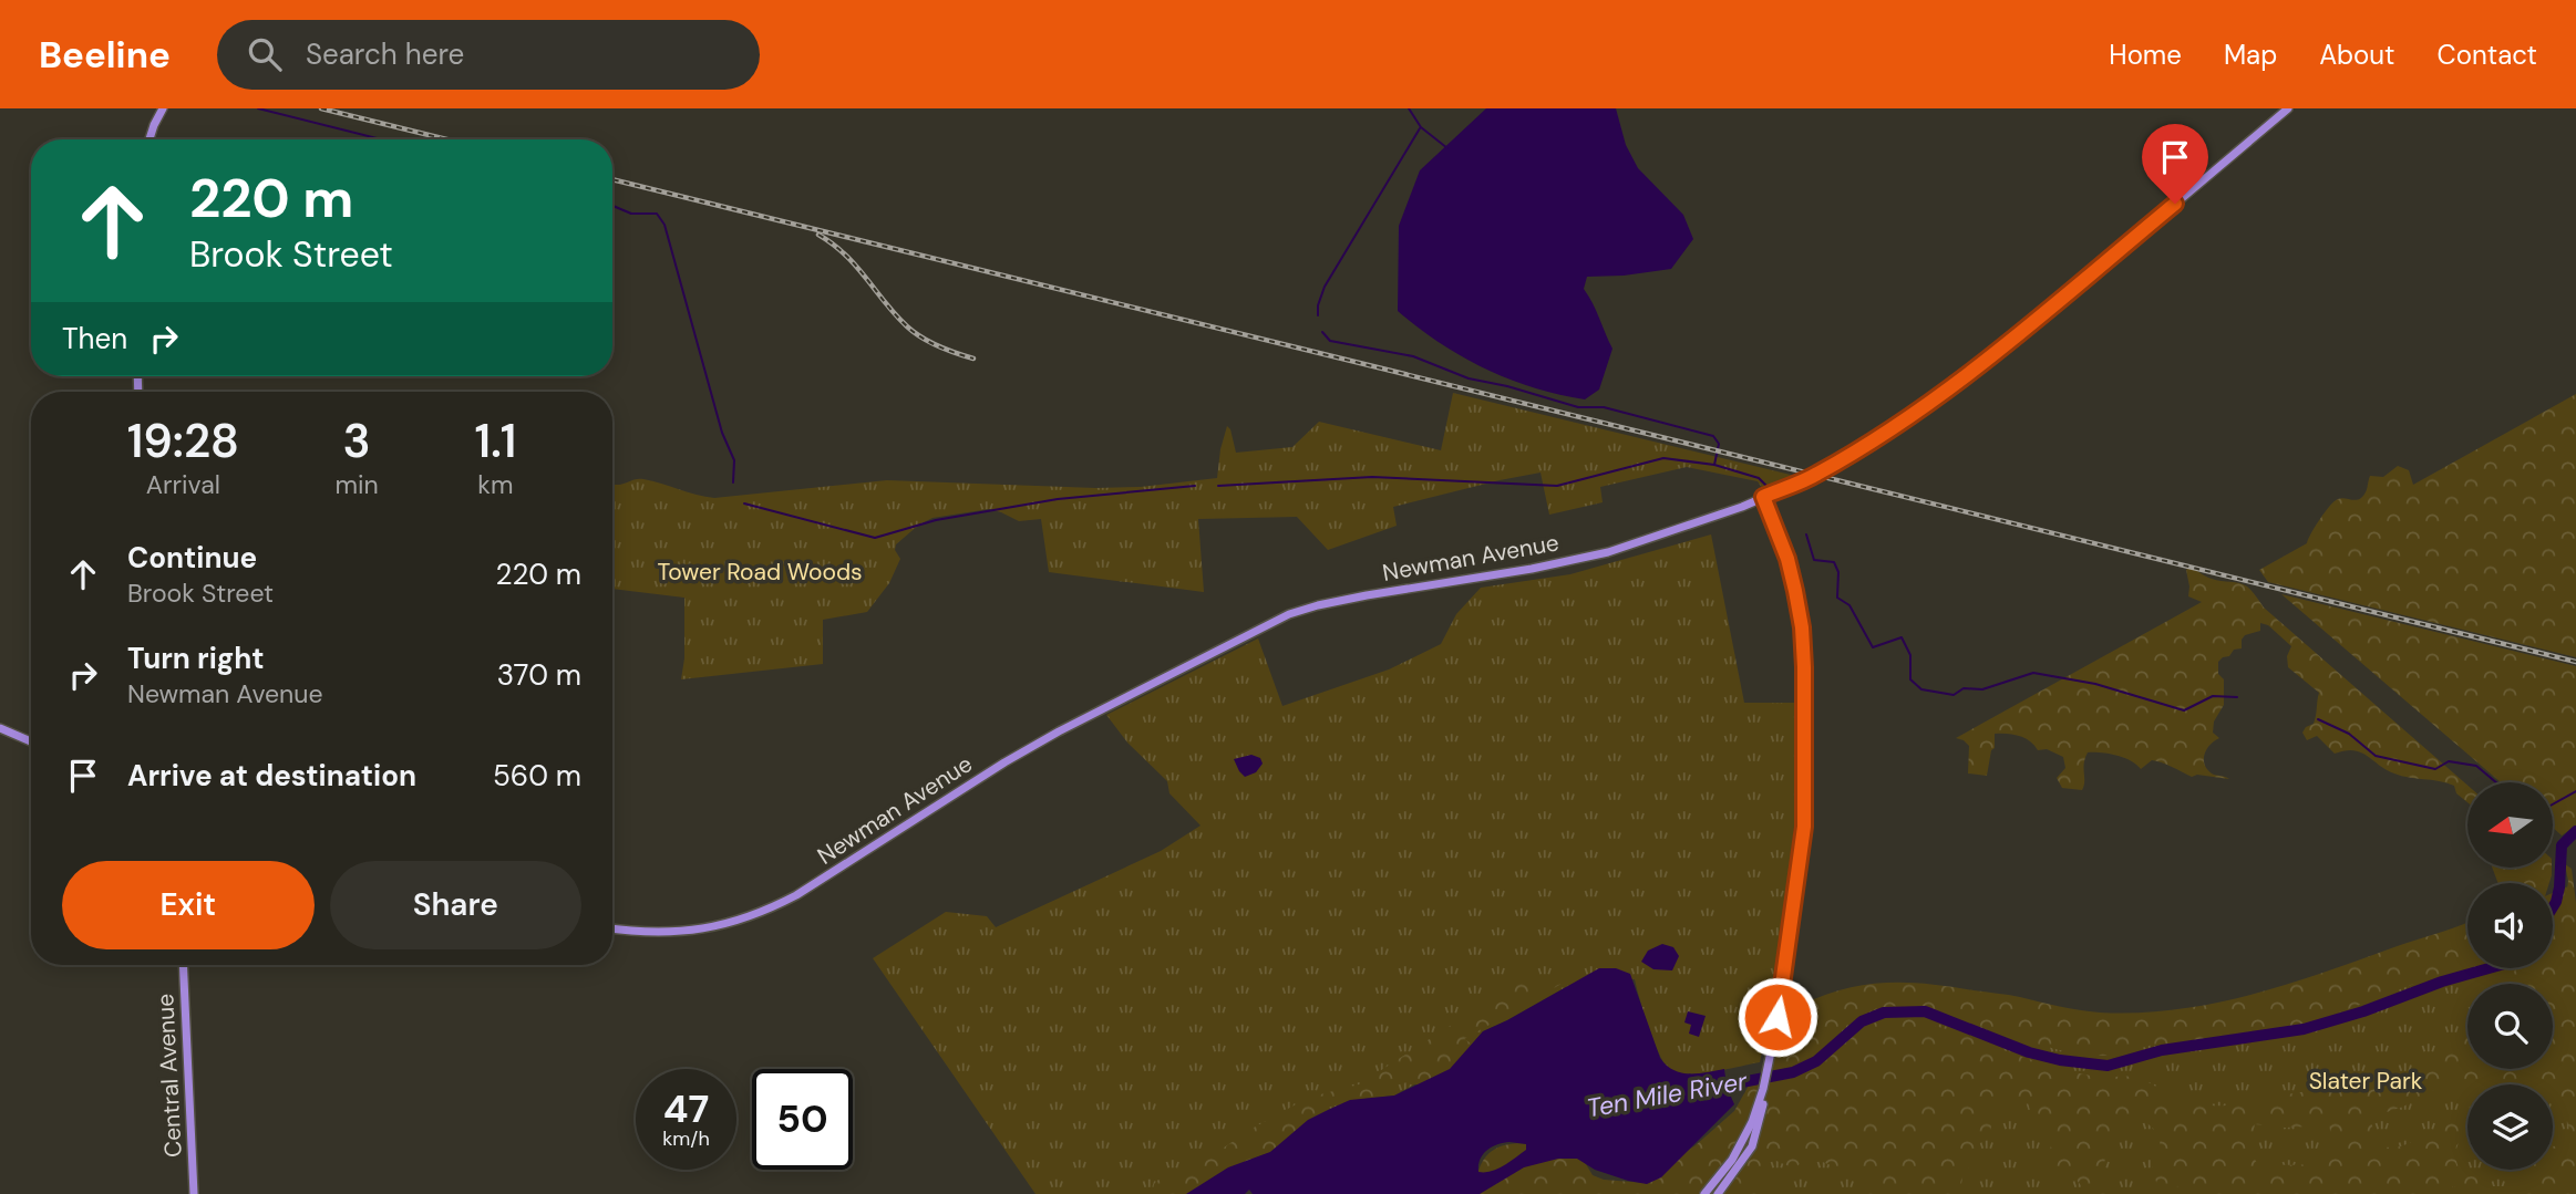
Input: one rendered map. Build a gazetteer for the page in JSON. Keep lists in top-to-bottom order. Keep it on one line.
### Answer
{"streets":{"main road":["Newman Avenue","Central Avenue"]},"water":["Ten Mile River"],"parks":["Tower Road Woods","Slater Park"],"north":"left","page":{"header":"Beeline","search":"Search here","nav":["Home","Map","About","Contact"],"turn":["220 m","Brook Street"],"then":"Then","eta":["19:28","Arrival","3","min","1.1","km"],"list":[{"name":"Continue","note":"Brook Street","value":"220 m"},{"name":"Turn right","note":"Newman Avenue","value":"370 m"},{"name":"Arrive at destination","value":"560 m"}],"buttons":["Exit","Share"],"speed":"47 km/h","limit":"50"}}
